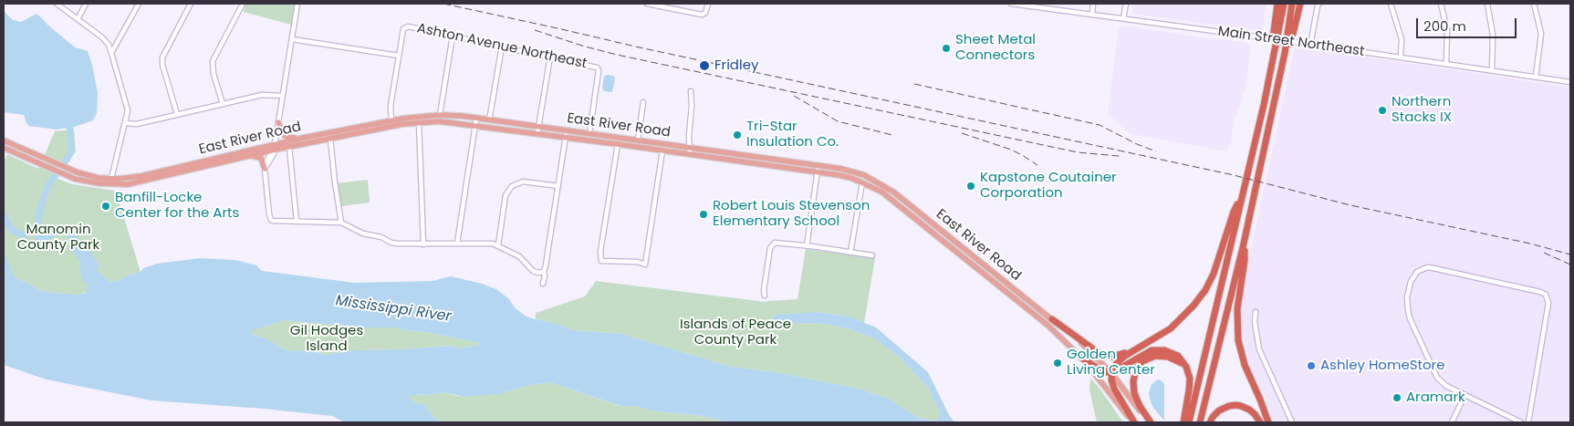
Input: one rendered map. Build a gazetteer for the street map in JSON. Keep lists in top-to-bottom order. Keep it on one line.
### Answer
{"streets":{"main road":["East River Road"],"street":["Main Street Northeast","Ashton Avenue Northeast"]},"crossings":[["Ashton Avenue Northeast","East River Road"]],"water":["Mississippi River"],"parks":["Manomin County Park","Islands of Peace County Park","Gil Hodges Island"],"places":["Sheet Metal Connectors","Fridley","Northern Stacks IX","Tri-Star Insulation Co.","Kapstone Coutainer Corporation","Banfill-Locke Center for the Arts","Robert Louis Stevenson Elementary School","Golden Living Center","Ashley HomeStore","Aramark"],"scale_bar":"200 m"}
